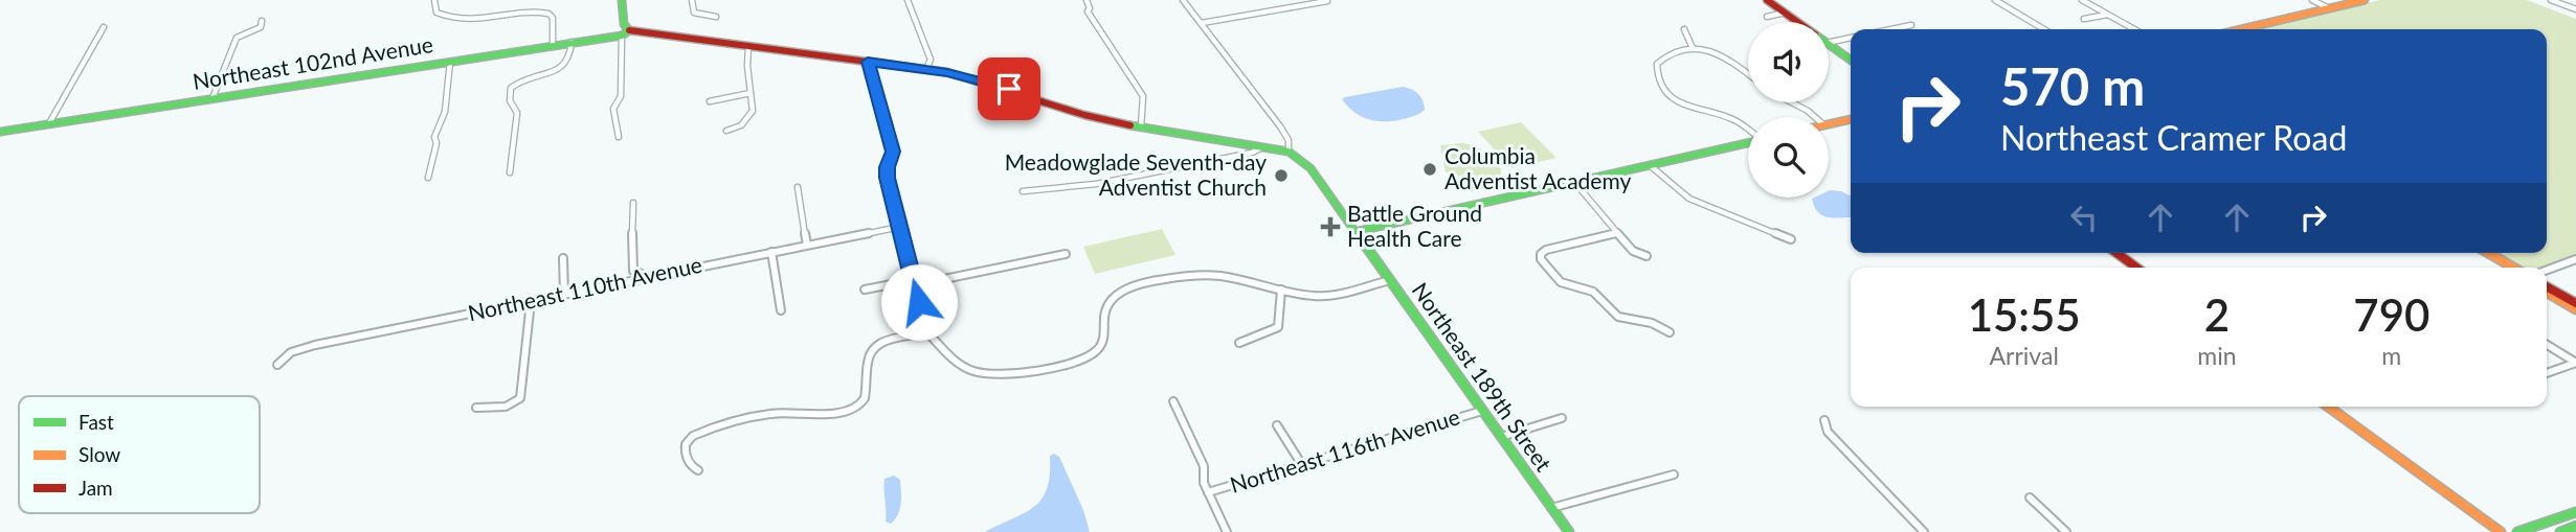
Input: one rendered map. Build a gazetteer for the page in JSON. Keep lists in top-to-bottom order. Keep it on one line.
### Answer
{"streets":{"main road":["Northeast 102nd Avenue","Northeast 189th Street"],"street":["Northeast 110th Avenue","Northeast 116th Avenue"]},"crossings":[["Northeast 189th Street","Northeast 116th Avenue"]],"places":{"other":["Columbia Adventist Academy","Meadowglade Seventh-day Adventist Church"],"health":["Battle Ground Health Care"]},"legend":["Fast","Slow","Jam"],"page":{"turn":["570 m","Northeast Cramer Road"],"eta":["15:55","Arrival","2","min","790","m"]}}
